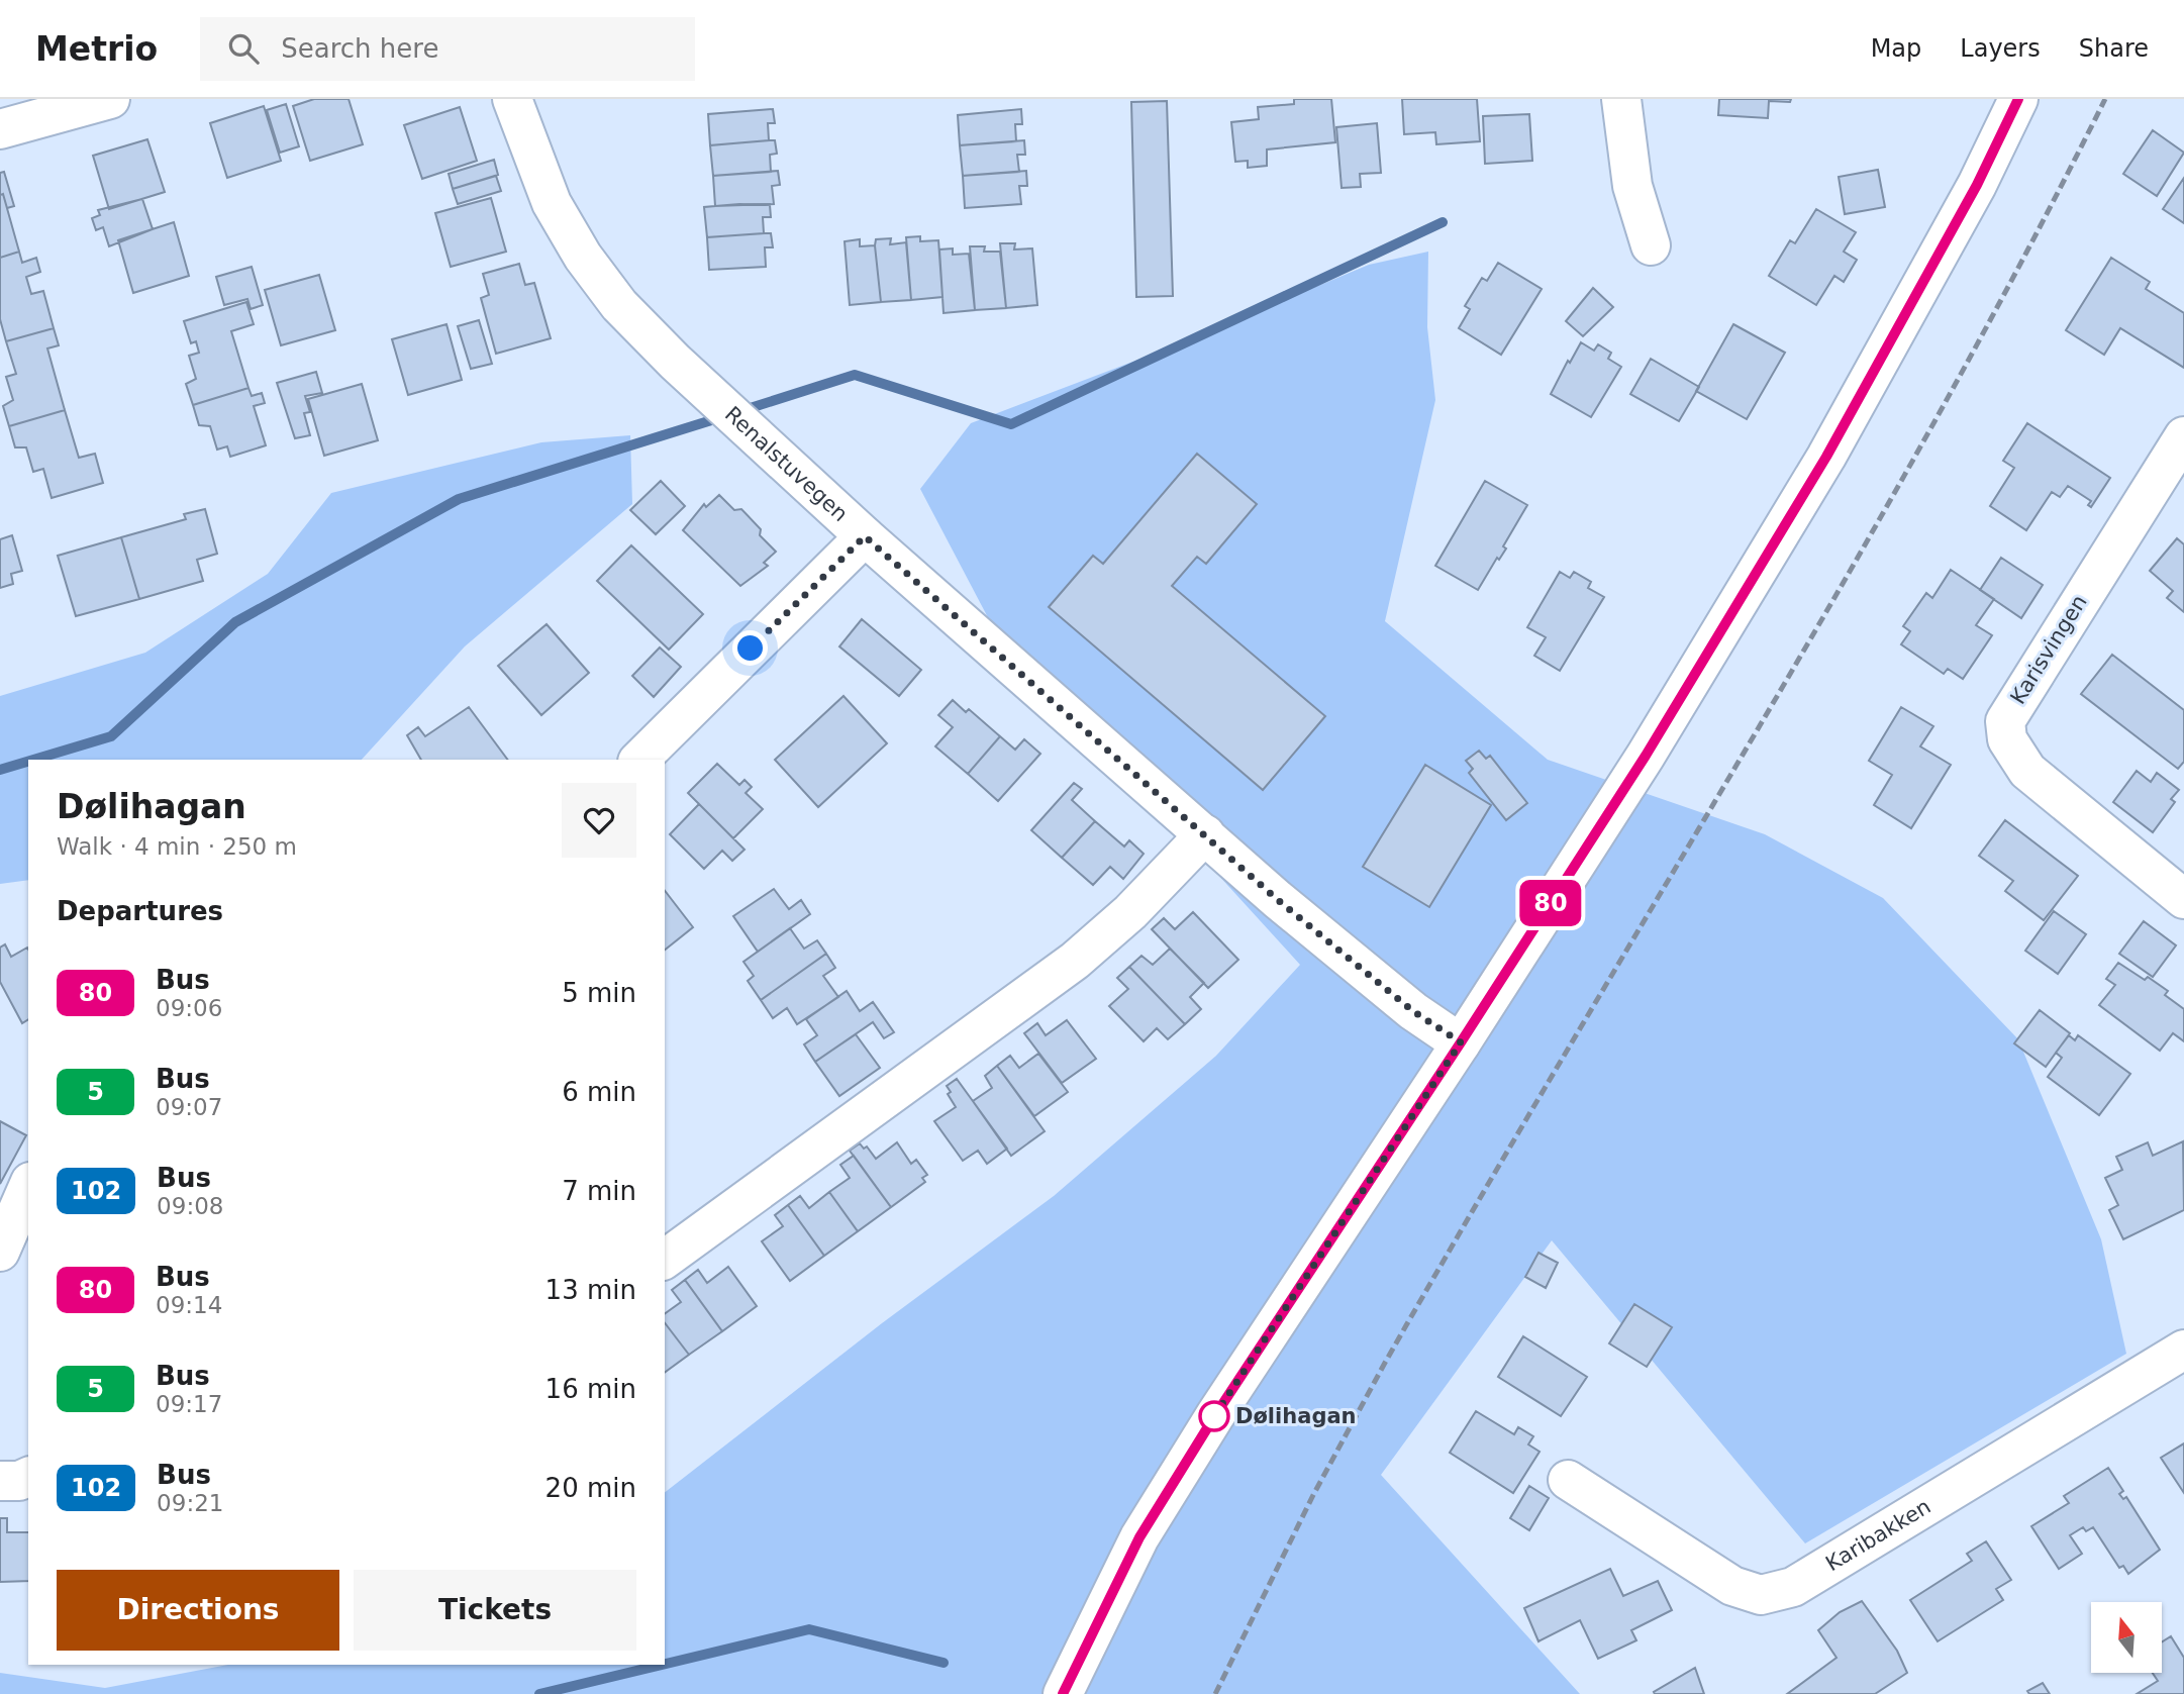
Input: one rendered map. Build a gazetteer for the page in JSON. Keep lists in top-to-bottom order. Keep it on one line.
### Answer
{"streets":{"street":["Renalstuvegen","Karisvingen","Karibakken"]},"places":["Dølihagan"],"lines":["bus line 80"],"north":"top","page":{"header":"Metrio","search":"Search here","nav":["Map","Layers","Share"],"on_map":"80","heading":[["Dølihagan","Walk · 4 min · 250 m"],"Departures"],"list":[{"mark":"80","name":"Bus","note":"09:06","value":"5 min"},{"mark":"5","name":"Bus","note":"09:07","value":"6 min"},{"mark":"102","name":"Bus","note":"09:08","value":"7 min"},{"mark":"80","name":"Bus","note":"09:14","value":"13 min"},{"mark":"5","name":"Bus","note":"09:17","value":"16 min"},{"mark":"102","name":"Bus","note":"09:21","value":"20 min"}],"buttons":["Directions","Tickets"]}}
